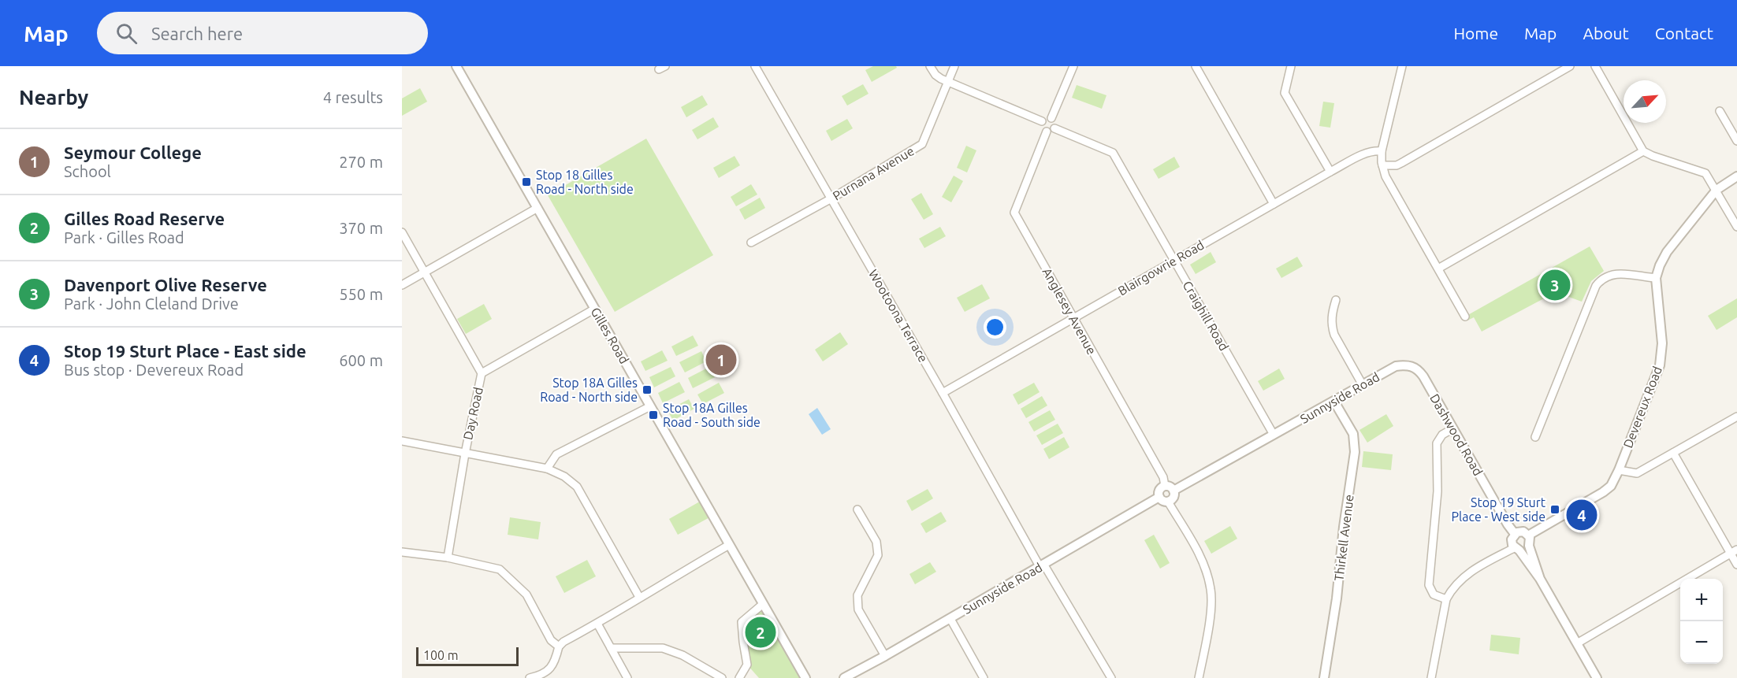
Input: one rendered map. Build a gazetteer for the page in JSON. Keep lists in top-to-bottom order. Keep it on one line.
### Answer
{"streets":{"street":["Purnana Avenue","Blairgowrie Road","Anglesey Avenue","Wootoona Terrace","Craighill Road","Gilles Road","Sunnyside Road","Devereux Road","Day Road","Dashwood Road","Thirkell Avenue"]},"crossings":[["Purnana Avenue","Wootoona Terrace"],["Blairgowrie Road","Anglesey Avenue"],["Blairgowrie Road","Wootoona Terrace"],["Blairgowrie Road","Craighill Road"],["Anglesey Avenue","Craighill Road"],["Anglesey Avenue","Sunnyside Road"],["Wootoona Terrace","Sunnyside Road"],["Craighill Road","Sunnyside Road"],["Sunnyside Road","Dashwood Road"],["Sunnyside Road","Thirkell Avenue"],["Devereux Road","Dashwood Road"]],"places":{"transit":["Stop 18 Gilles Road - North side","Stop 18A Gilles Road - North side","Stop 18A Gilles Road - South side","Stop 19 Sturt Place - West side"]},"scale_bar":"100 m","north":"top right","page":{"header":"Map","search":"Search here","nav":["Home","Map","About","Contact"],"heading":["Nearby","4 results"],"list":[{"mark":"1","name":"Seymour College","note":"School","value":"270 m"},{"mark":"2","name":"Gilles Road Reserve","note":"Park · Gilles Road","value":"370 m"},{"mark":"3","name":"Davenport Olive Reserve","note":"Park · John Cleland Drive","value":"550 m"},{"mark":"4","name":"Stop 19 Sturt Place - East side","note":"Bus stop · Devereux Road","value":"600 m"}],"pins":["3","1","4","2"],"map_buttons":["+","−"],"scale":"100 m"}}
